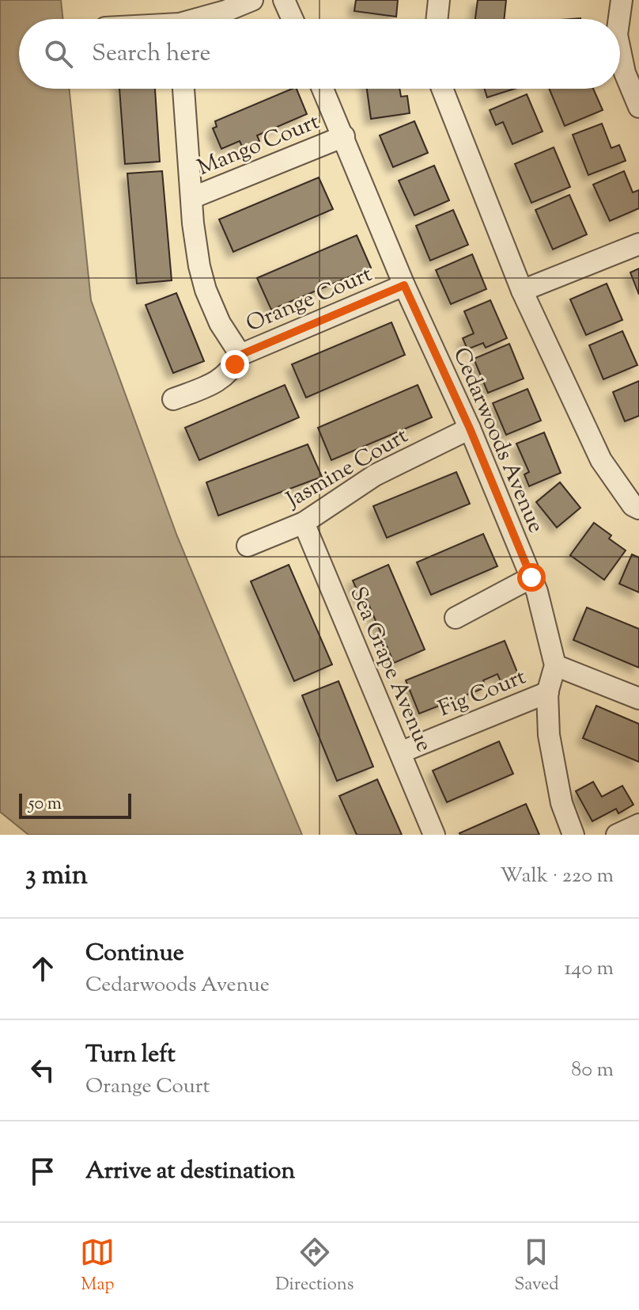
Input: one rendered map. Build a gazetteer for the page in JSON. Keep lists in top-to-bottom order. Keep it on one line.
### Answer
{"streets":{"street":["Mango Court","Orange Court","Cedarwoods Avenue","Jasmine Court","Sea Grape Avenue","Fig Court"]},"crossings":[["Mango Court","Cedarwoods Avenue"],["Orange Court","Cedarwoods Avenue"],["Cedarwoods Avenue","Jasmine Court"],["Cedarwoods Avenue","Fig Court"],["Jasmine Court","Sea Grape Avenue"],["Sea Grape Avenue","Fig Court"]],"scale_bar":"50 m","page":{"search":"Search here","scale":"50 m","heading":["3 min","Walk · 220 m"],"list":[["Continue","Cedarwoods Avenue","140 m"],["Turn left","Orange Court","80 m"],"Arrive at destination"],"nav":["Map","Directions","Saved"]}}
